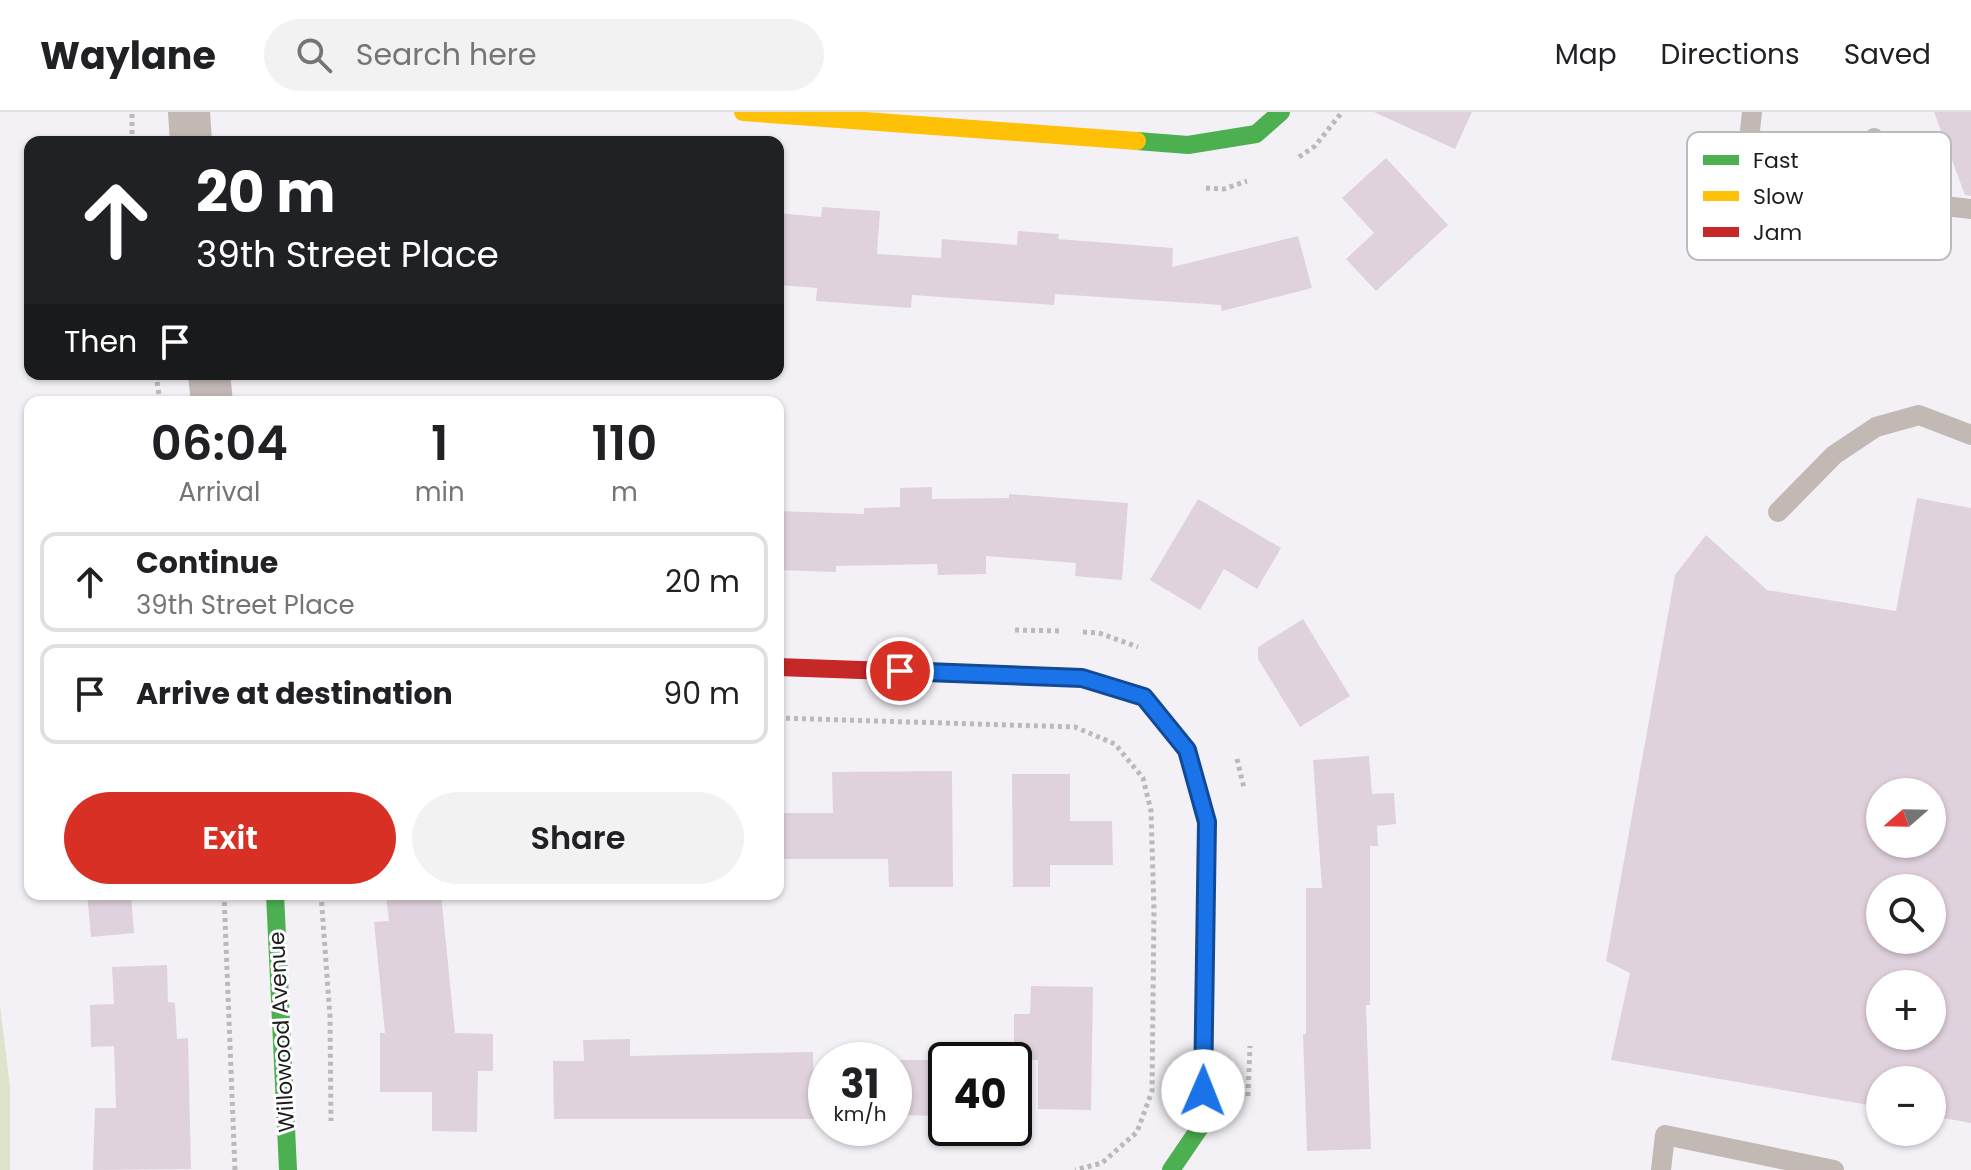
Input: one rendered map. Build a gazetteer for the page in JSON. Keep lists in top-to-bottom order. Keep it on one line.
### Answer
{"streets":{"street":["Willowood Avenue"]},"legend":["Fast","Slow","Jam"],"north":"left","page":{"header":"Waylane","search":"Search here","nav":["Map","Directions","Saved"],"turn":["20 m","39th Street Place"],"then":"Then","eta":["06:04","Arrival","1","min","110","m"],"list":[{"name":"Continue","note":"39th Street Place","value":"20 m"},{"name":"Arrive at destination","value":"90 m"}],"buttons":["Exit","Share"],"map_buttons":["+","−"],"speed":"31 km/h","limit":"40"}}
